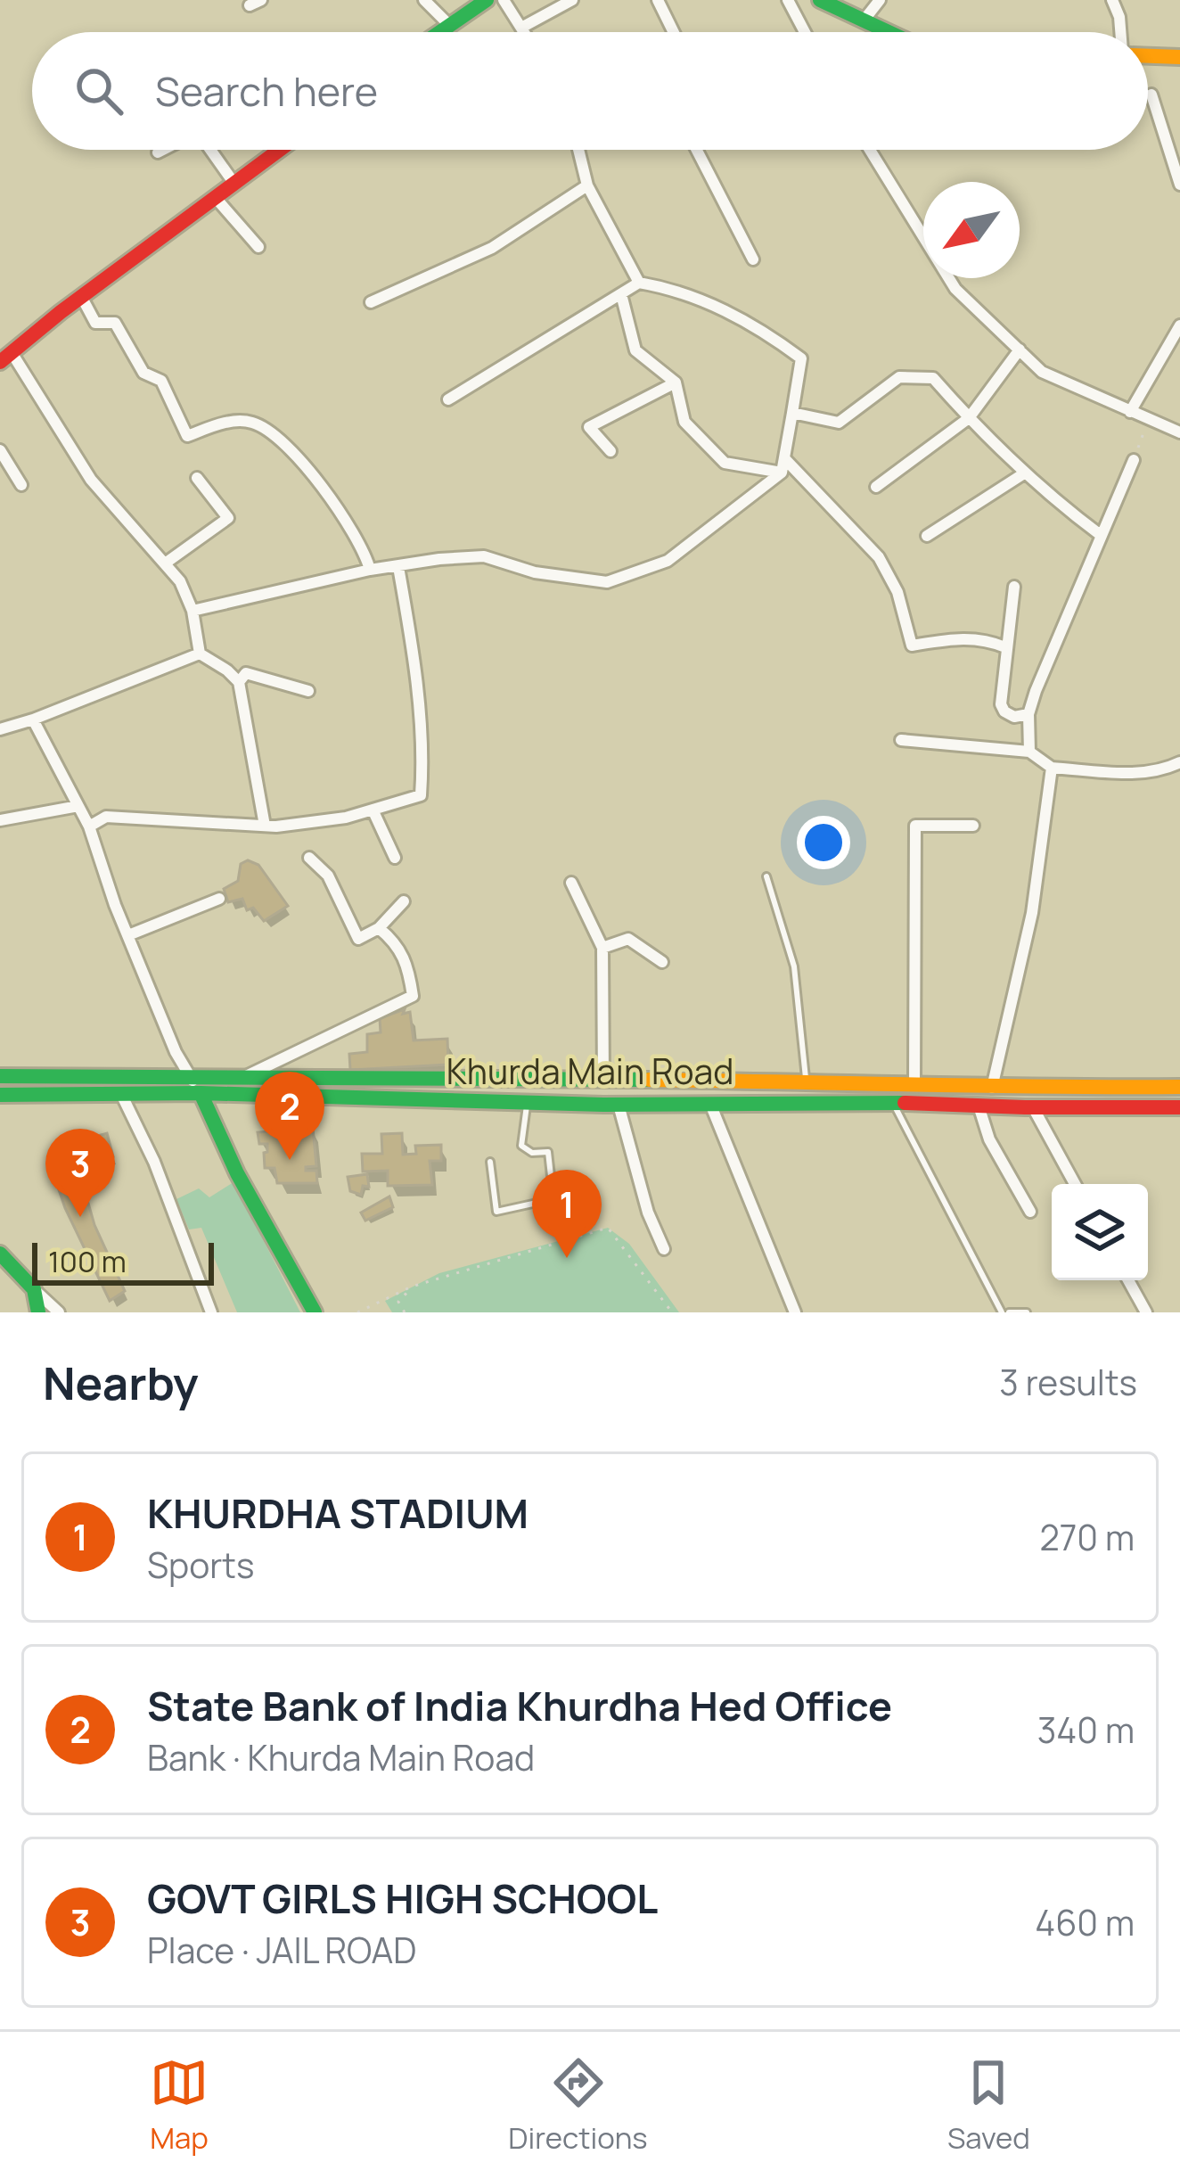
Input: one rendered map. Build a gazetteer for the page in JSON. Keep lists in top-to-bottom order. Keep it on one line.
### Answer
{"streets":{"main road":["Khurda Main Road"]},"scale_bar":"100 m","north":"bottom left","page":{"search":"Search here","pins":["2","3","1"],"scale":"100 m","heading":["Nearby","3 results"],"list":[{"mark":"1","name":"KHURDHA STADIUM","note":"Sports","value":"270 m"},{"mark":"2","name":"State Bank of India Khurdha Hed Office","note":"Bank · Khurda Main Road","value":"340 m"},{"mark":"3","name":"GOVT GIRLS HIGH SCHOOL","note":"Place · JAIL ROAD","value":"460 m"}],"nav":["Map","Directions","Saved"]}}
